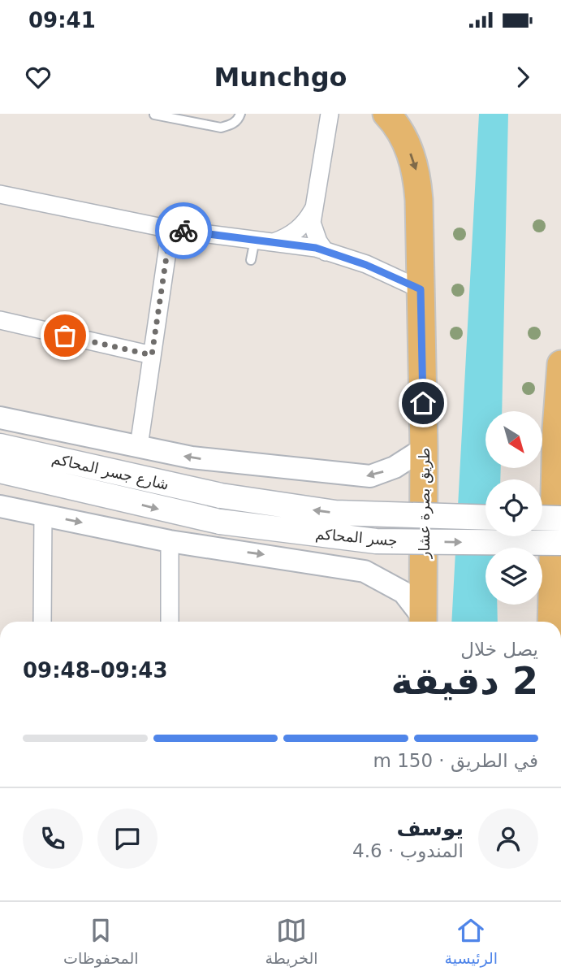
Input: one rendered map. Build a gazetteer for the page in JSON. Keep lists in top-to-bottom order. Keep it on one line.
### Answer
{"streets":{"main road":["شارع جسر المحاكم","طريق بصرة عشار","جسر المحاكم"]},"crossings":[["شارع جسر المحاكم","جسر المحاكم"]],"north":"bottom right","page":{"status":"09:41","header":"Munchgo","heading":["2 دقيقة","يصل خلال","09:43–09:48"],"panel":["يوسف","المندوب · 4.6"],"bar":"في الطريق · 150 m","tabs":["الرئيسية","الخريطة","المحفوظات"]}}
